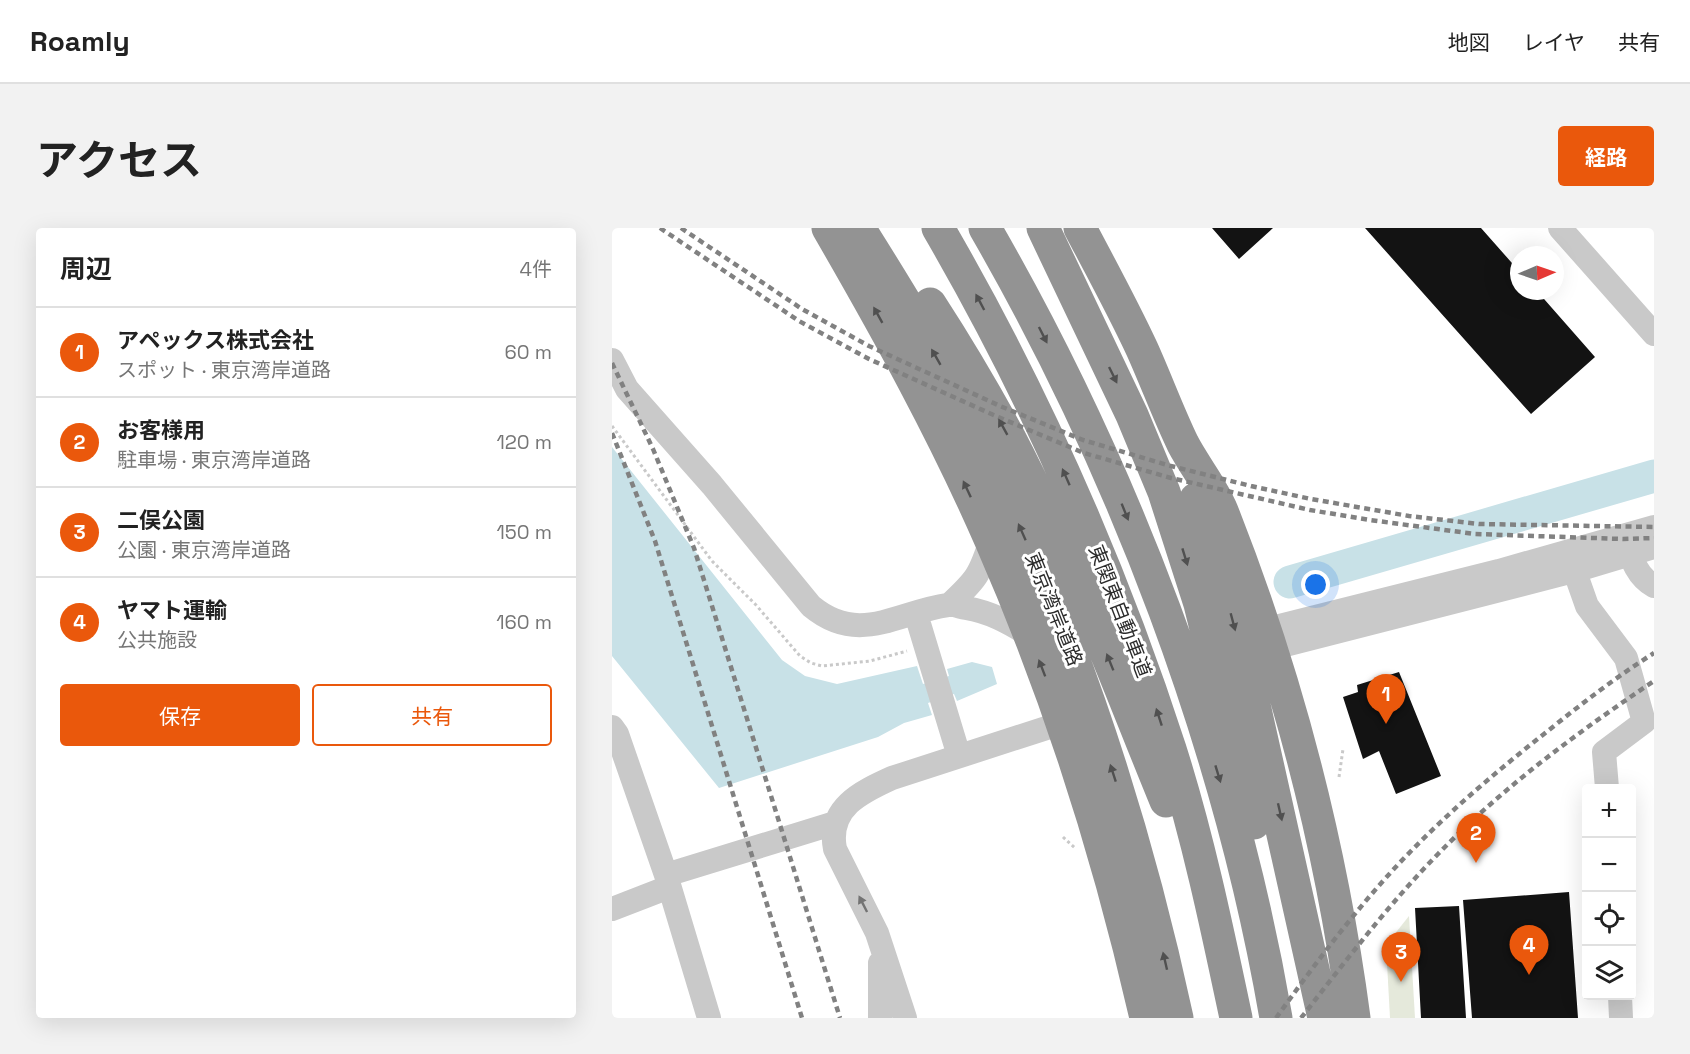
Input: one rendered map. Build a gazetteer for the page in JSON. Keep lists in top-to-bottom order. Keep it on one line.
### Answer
{"streets":{"highway":["東京湾岸道路","東関東自動車道"]},"north":"right","page":{"header":"Roamly","nav":["地図","レイヤ","共有"],"title":"アクセス","buttons":["経路",["保存","共有"]],"heading":["周辺","4件"],"list":[{"mark":"1","name":"アペックス株式会社","note":"スポット · 東京湾岸道路","value":"60 m"},{"mark":"2","name":"お客様用","note":"駐車場 · 東京湾岸道路","value":"120 m"},{"mark":"3","name":"二俣公園","note":"公園 · 東京湾岸道路","value":"150 m"},{"mark":"4","name":"ヤマト運輸","note":"公共施設","value":"160 m"}],"pins":["1","2","4","3"],"map_buttons":["+","−"]}}
